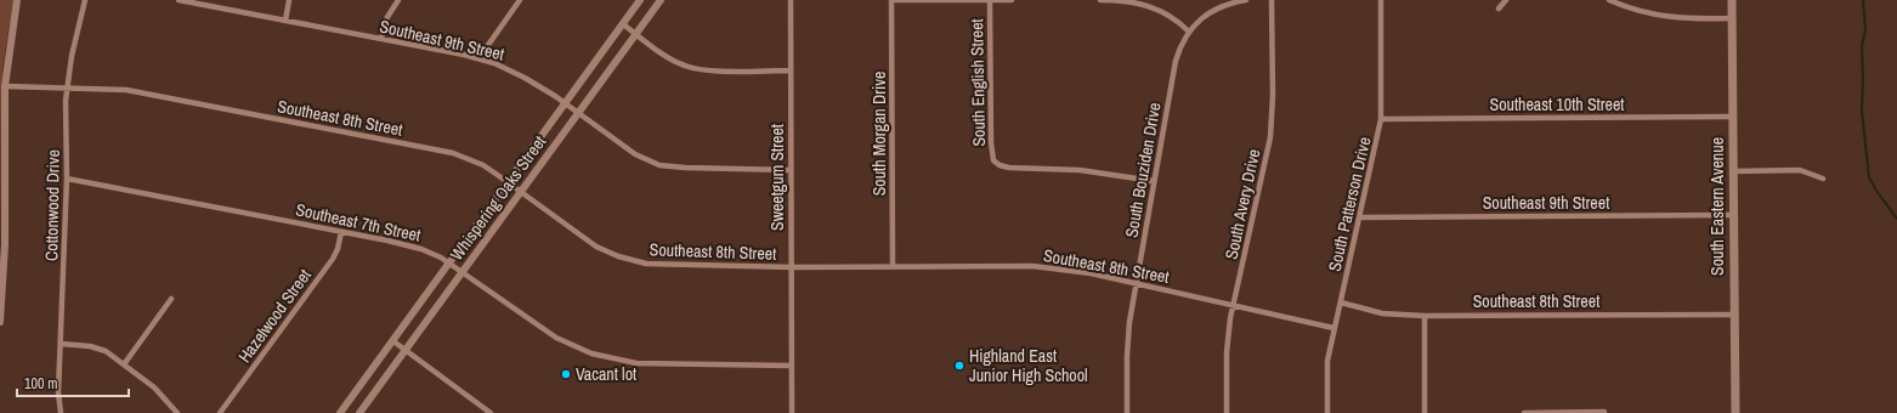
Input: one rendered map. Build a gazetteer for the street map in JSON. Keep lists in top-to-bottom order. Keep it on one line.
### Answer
{"streets":{"main road":["South Eastern Avenue"],"street":["Southeast 9th Street","South English Street","Southeast 10th Street","Southeast 8th Street","South Morgan Drive","South Bouziden Drive","Sweetgum Street","Whispering Oaks Street","South Avery Drive","South Patterson Drive","Cottonwood Drive","Southeast 7th Street","Hazelwood Street"]},"crossings":[["Southeast 9th Street","Sweetgum Street"],["Southeast 9th Street","Whispering Oaks Street"],["Southeast 9th Street","South Patterson Drive"],["Southeast 9th Street","South Eastern Avenue"],["South English Street","South Bouziden Drive"],["Southeast 10th Street","South Patterson Drive"],["Southeast 10th Street","South Eastern Avenue"],["Southeast 8th Street","South Morgan Drive"],["Southeast 8th Street","South Bouziden Drive"],["Southeast 8th Street","Sweetgum Street"],["Southeast 8th Street","Whispering Oaks Street"],["Southeast 8th Street","South Avery Drive"],["Southeast 8th Street","South Patterson Drive"],["Southeast 8th Street","Cottonwood Drive"],["Southeast 8th Street","South Eastern Avenue"],["Sweetgum Street","Southeast 7th Street"],["Whispering Oaks Street","Southeast 7th Street"],["Cottonwood Drive","Southeast 7th Street"],["Southeast 7th Street","Hazelwood Street"]],"places":["Highland East Junior High School","Vacant lot"],"scale_bar":"100 m"}
